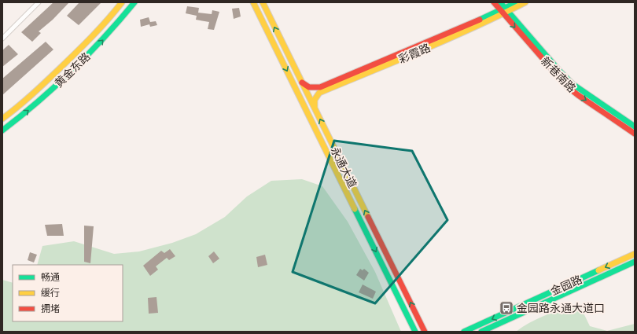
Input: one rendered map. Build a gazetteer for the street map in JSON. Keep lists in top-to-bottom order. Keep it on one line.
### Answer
{"streets":{"main road":["彩霞路","黄金东路","新巷南路","永通大道","金园路"]},"crossings":[["彩霞路","新巷南路"],["彩霞路","永通大道"]],"places":{"bus stop":["金园路永通大道口"]},"legend":["畅通","缓行","拥堵"]}
